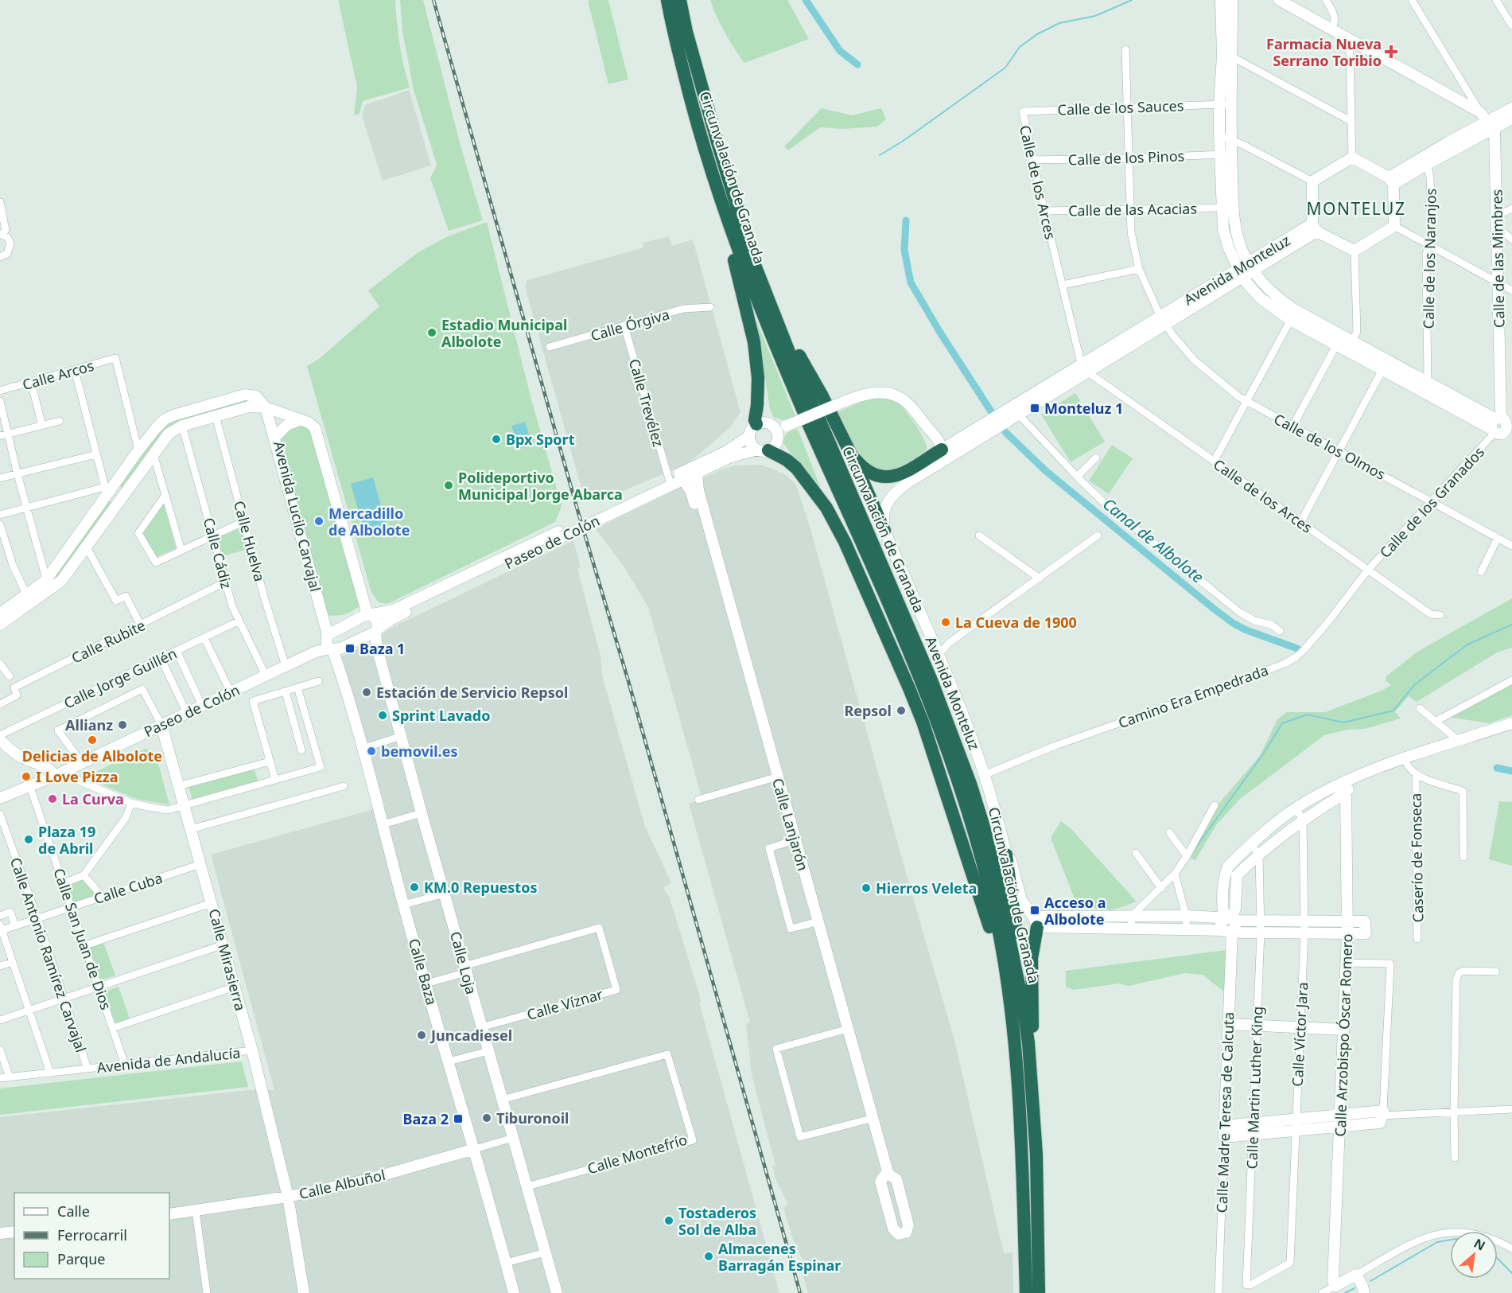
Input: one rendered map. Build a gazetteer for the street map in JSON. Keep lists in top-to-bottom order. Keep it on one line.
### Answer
{"streets":{"highway":["Circunvalación de Granada"],"street":["Calle de los Sauces","Calle de los Pinos","Calle de los Arces","Calle de las Acacias","Calle de los Naranjos","Calle de las Mimbres","Avenida Monteluz","Calle Órgiva","Calle Arcos","Calle Trevélez","Calle de los Olmos","Calle de los Granados","Avenida Lucilo Carvajal","Calle Huelva","Paseo de Colón","Calle Cádiz","Calle Rubite","Calle Jorge Guillén","Camino Era Empedrada","Calle Lanjarón","Caserío de Fonseca","Calle Cuba","Calle San Juan de Dios","Calle Antonio Ramírez Carvajal","Calle Mirasierra","Calle Loja","Calle Baza","Calle Víznar","Calle Víctor Jara","Calle Arzobispo Óscar Romero","Avenida de Andalucía","Calle Martin Luther King","Calle Madre Teresa de Calcuta","Calle Montefrío","Calle Albuñol"]},"crossings":[["Calle de los Sauces","Calle de los Arces"],["Calle de los Sauces","Calle de los Olmos"],["Calle de los Pinos","Calle de los Arces"],["Calle de los Pinos","Calle de los Olmos"],["Calle de los Arces","Calle de las Acacias"],["Calle de los Arces","Avenida Monteluz"],["Calle de los Arces","Calle de los Granados"],["Calle de los Arces","Camino Era Empedrada"],["Calle de las Acacias","Calle de los Olmos"],["Calle de las Mimbres","Calle de los Granados"],["Avenida Monteluz","Calle de los Olmos"],["Avenida Monteluz","Camino Era Empedrada"],["Calle Órgiva","Calle Trevélez"],["Calle Trevélez","Paseo de Colón"],["Calle de los Olmos","Calle de los Granados"],["Calle de los Granados","Camino Era Empedrada"],["Avenida Lucilo Carvajal","Paseo de Colón"],["Avenida Lucilo Carvajal","Calle Baza"],["Calle Huelva","Paseo de Colón"],["Paseo de Colón","Calle Cádiz"],["Paseo de Colón","Calle Lanjarón"],["Paseo de Colón","Calle San Juan de Dios"],["Paseo de Colón","Calle Mirasierra"],["Paseo de Colón","Calle Loja"],["Paseo de Colón","Calle Baza"],["Calle Cádiz","Calle Rubite"],["Calle Cádiz","Calle Jorge Guillén"],["Calle Cuba","Calle San Juan de Dios"],["Calle Cuba","Calle Antonio Ramírez Carvajal"],["Calle Cuba","Calle Mirasierra"],["Calle San Juan de Dios","Avenida de Andalucía"],["Calle Antonio Ramírez Carvajal","Avenida de Andalucía"],["Calle Mirasierra","Avenida de Andalucía"],["Calle Mirasierra","Calle Albuñol"],["Calle Loja","Calle Víznar"],["Calle Loja","Calle Montefrío"],["Calle Loja","Calle Albuñol"],["Calle Baza","Calle Albuñol"],["Calle Víctor Jara","Calle Martin Luther King"]],"districts":["MONTELUZ"],"water":["Canal de Albolote"],"places":{"health":["Farmacia Nueva Serrano Toribio"],"other":["Estadio Municipal Albolote","Bpx Sport","Polideportivo Municipal Jorge Abarca","Mercadillo de Albolote","La Cueva de 1900","Estación de Servicio Repsol","Repsol","Sprint Lavado","Allianz","Delicias de Albolote","bemovil.es","I Love Pizza","La Curva","Plaza 19 de Abril","KM.0 Repuestos","Hierros Veleta","Juncadiesel","Tiburonoil","Tostaderos Sol de Alba","Almacenes Barragán Espinar"],"transit":["Monteluz 1","Baza 1","Acceso a Albolote","Baza 2"]},"legend":["Calle","Ferrocarril","Parque"],"north":"top right"}
